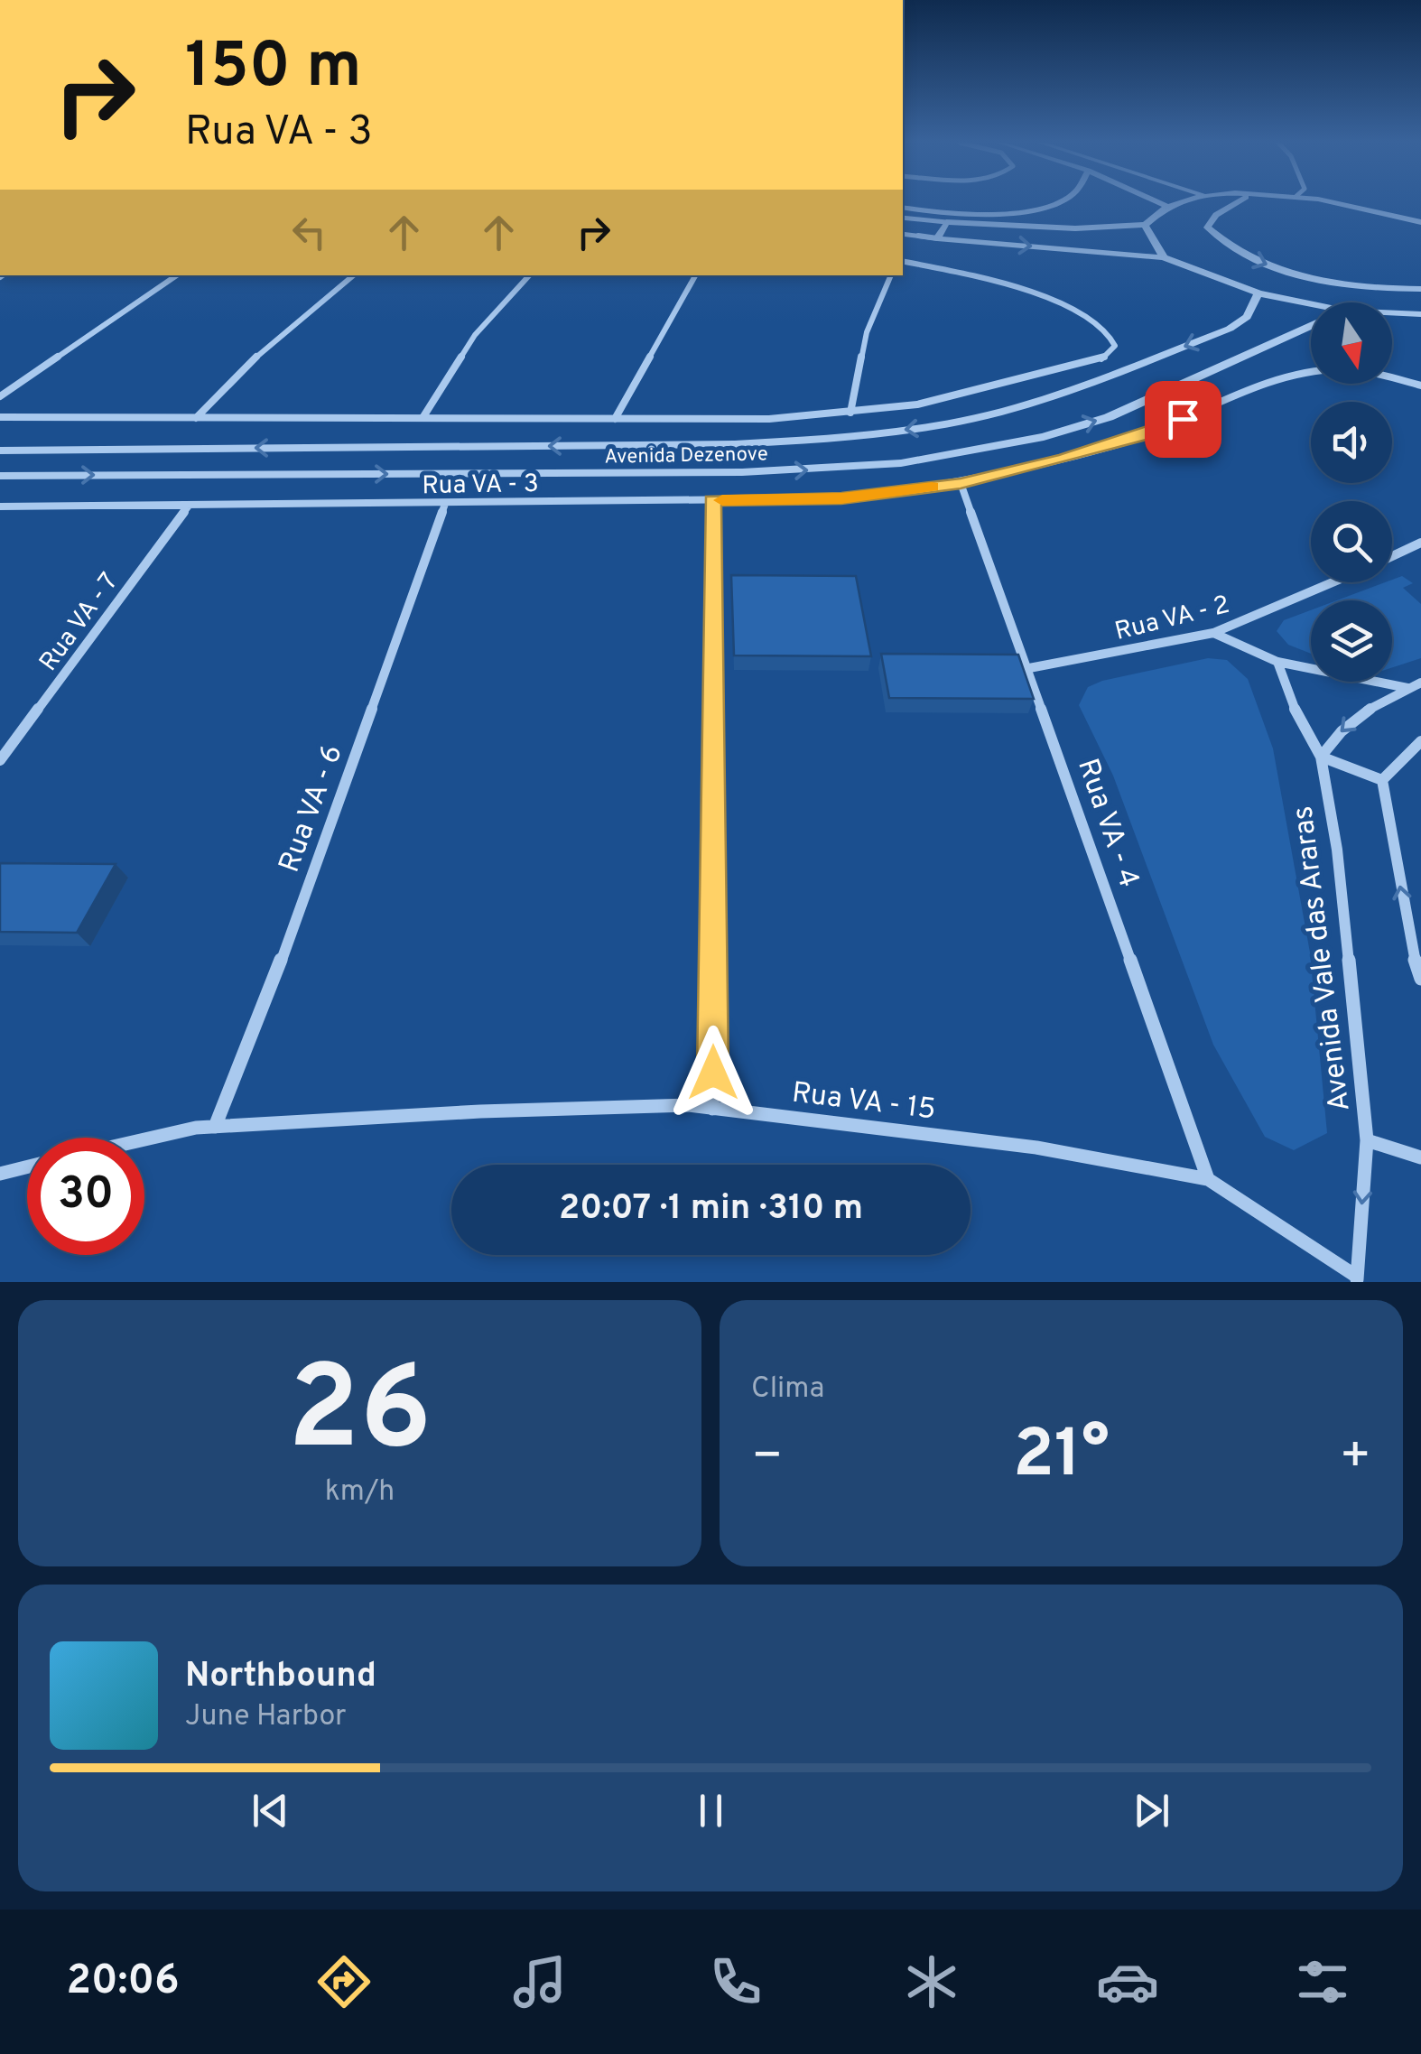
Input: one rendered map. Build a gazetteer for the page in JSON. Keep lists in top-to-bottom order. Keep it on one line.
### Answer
{"streets":{"street":["Avenida Dezenove","Rua VA - 3","Rua VA - 2","Rua VA - 7","Rua VA - 6","Rua VA - 4","Avenida Vale das Araras","Rua VA - 15"]},"crossings":[["Rua VA - 3","Rua VA - 7"],["Rua VA - 3","Rua VA - 6"],["Rua VA - 3","Rua VA - 4"],["Rua VA - 2","Rua VA - 4"],["Rua VA - 6","Rua VA - 15"],["Rua VA - 4","Rua VA - 15"],["Avenida Vale das Araras","Rua VA - 15"]],"north":"bottom","page":{"turn":["150 m","Rua VA - 3"],"limit":"30","trip":"20:07 · 1 min · 310 m","tile":[["26","km/h"],"Clima"],"heat":["−","21°","+"],"song":["Northbound","June Harbor"],"tabs":"20:06"}}
